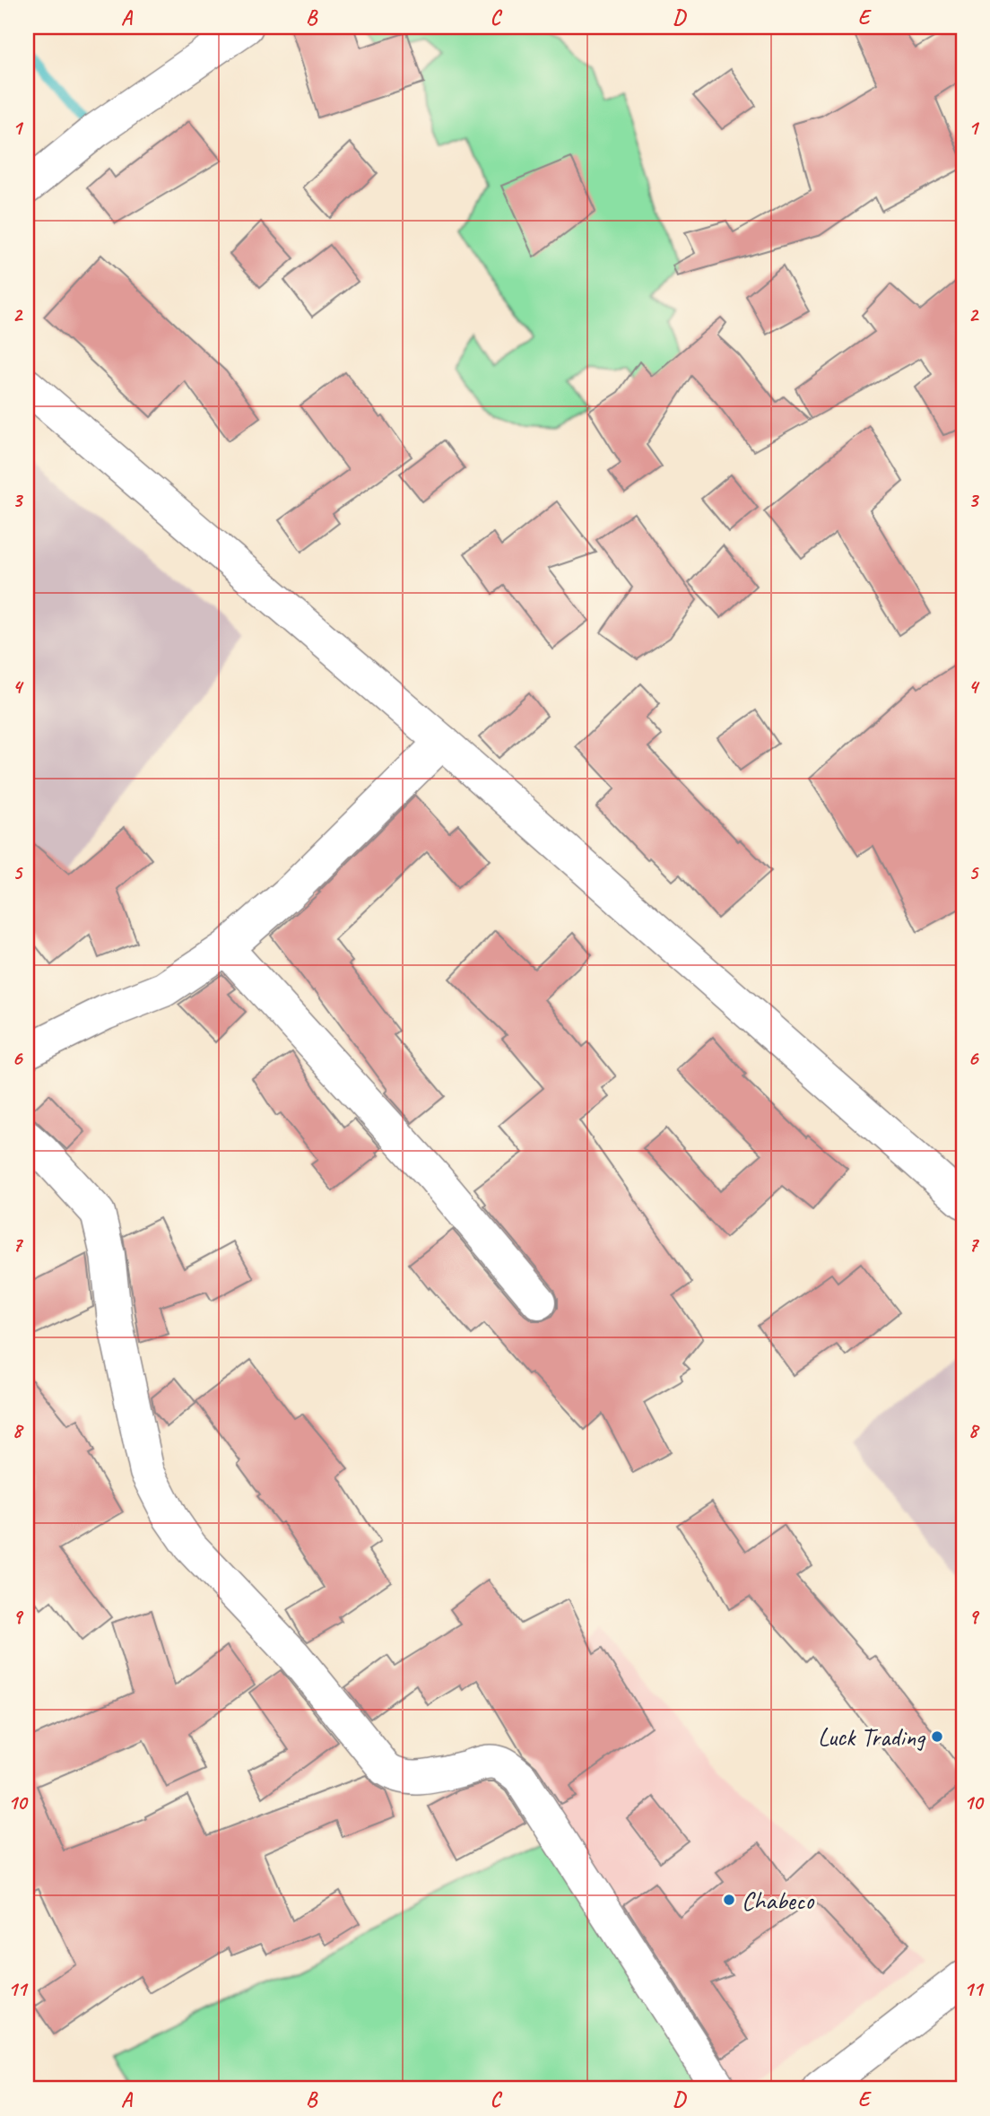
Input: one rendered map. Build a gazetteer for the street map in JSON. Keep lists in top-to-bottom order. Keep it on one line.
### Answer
{"places":["Luck Trading","Chabeco"],"grid":{"columns":["A","B","C","D","E"],"rows":["1","2","3","4","5","6","7","8","9","10","11"]}}
